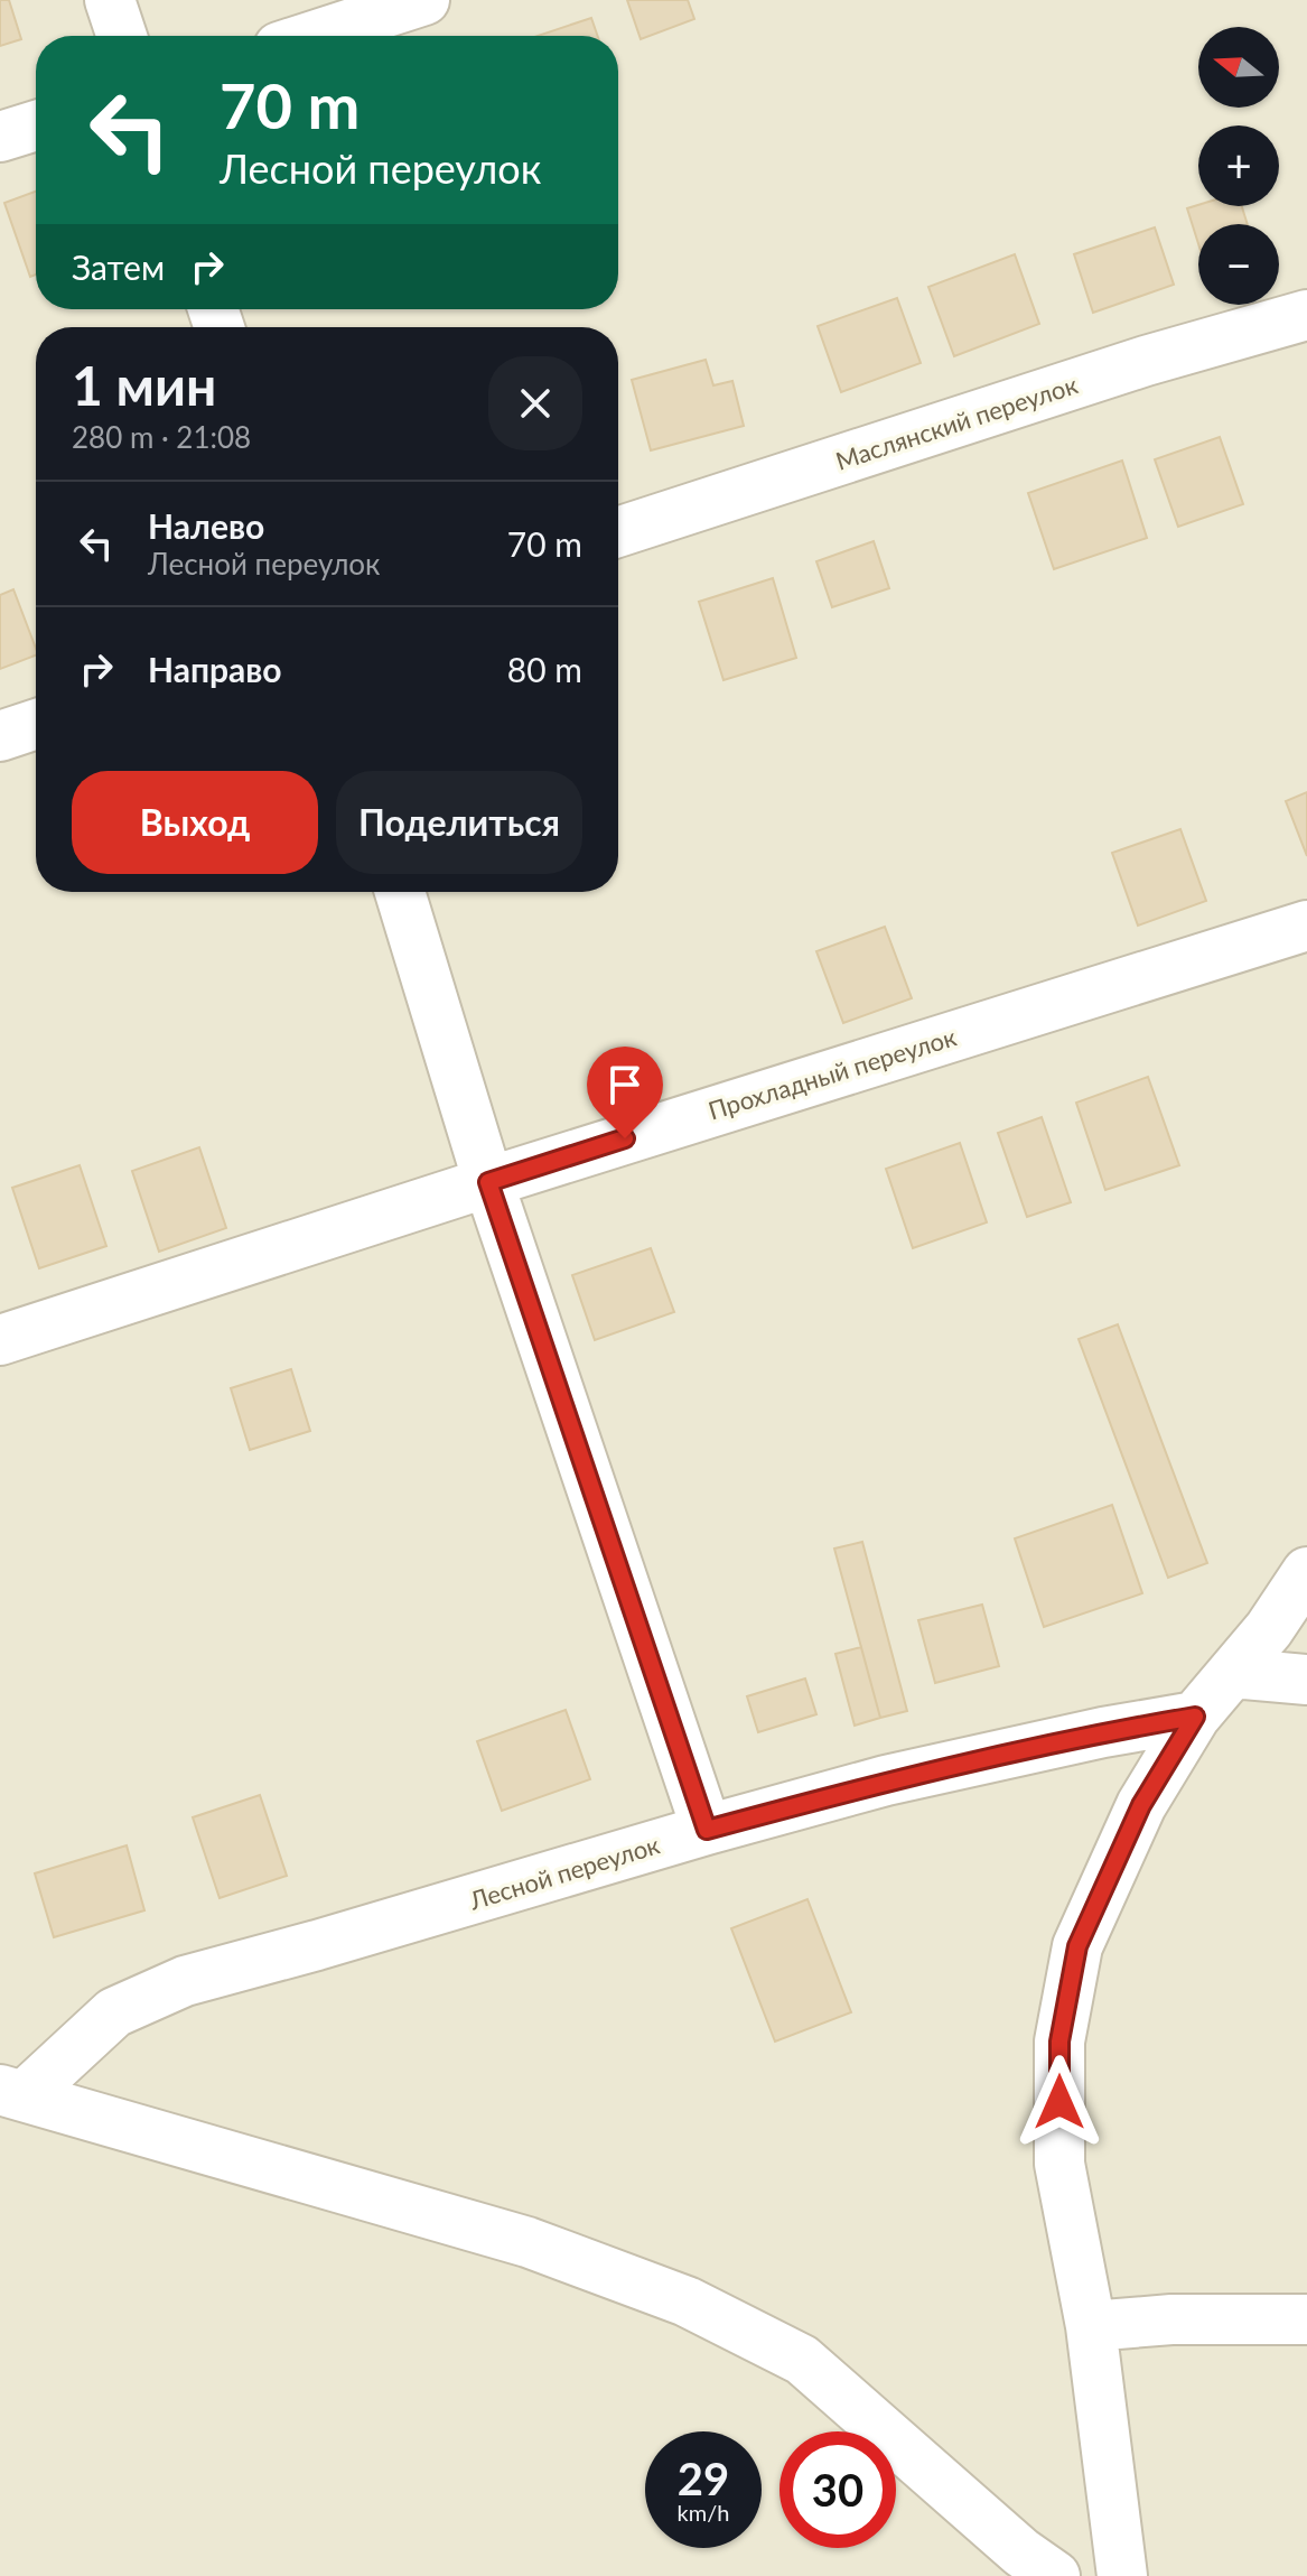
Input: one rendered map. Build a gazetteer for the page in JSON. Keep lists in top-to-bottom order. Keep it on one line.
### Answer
{"streets":{"street":["Маслянский переулок","Прохладный переулок","Лесной переулок"]},"north":"left","page":{"map_buttons":["+","−"],"turn":["70 m","Лесной переулок"],"then":"Затем","heading":["1 мин","280 m · 21:08"],"list":[{"name":"Налево","note":"Лесной переулок","value":"70 m"},{"name":"Направо","value":"80 m"}],"buttons":["Выход","Поделиться"],"speed":"29 km/h","limit":"30"}}
